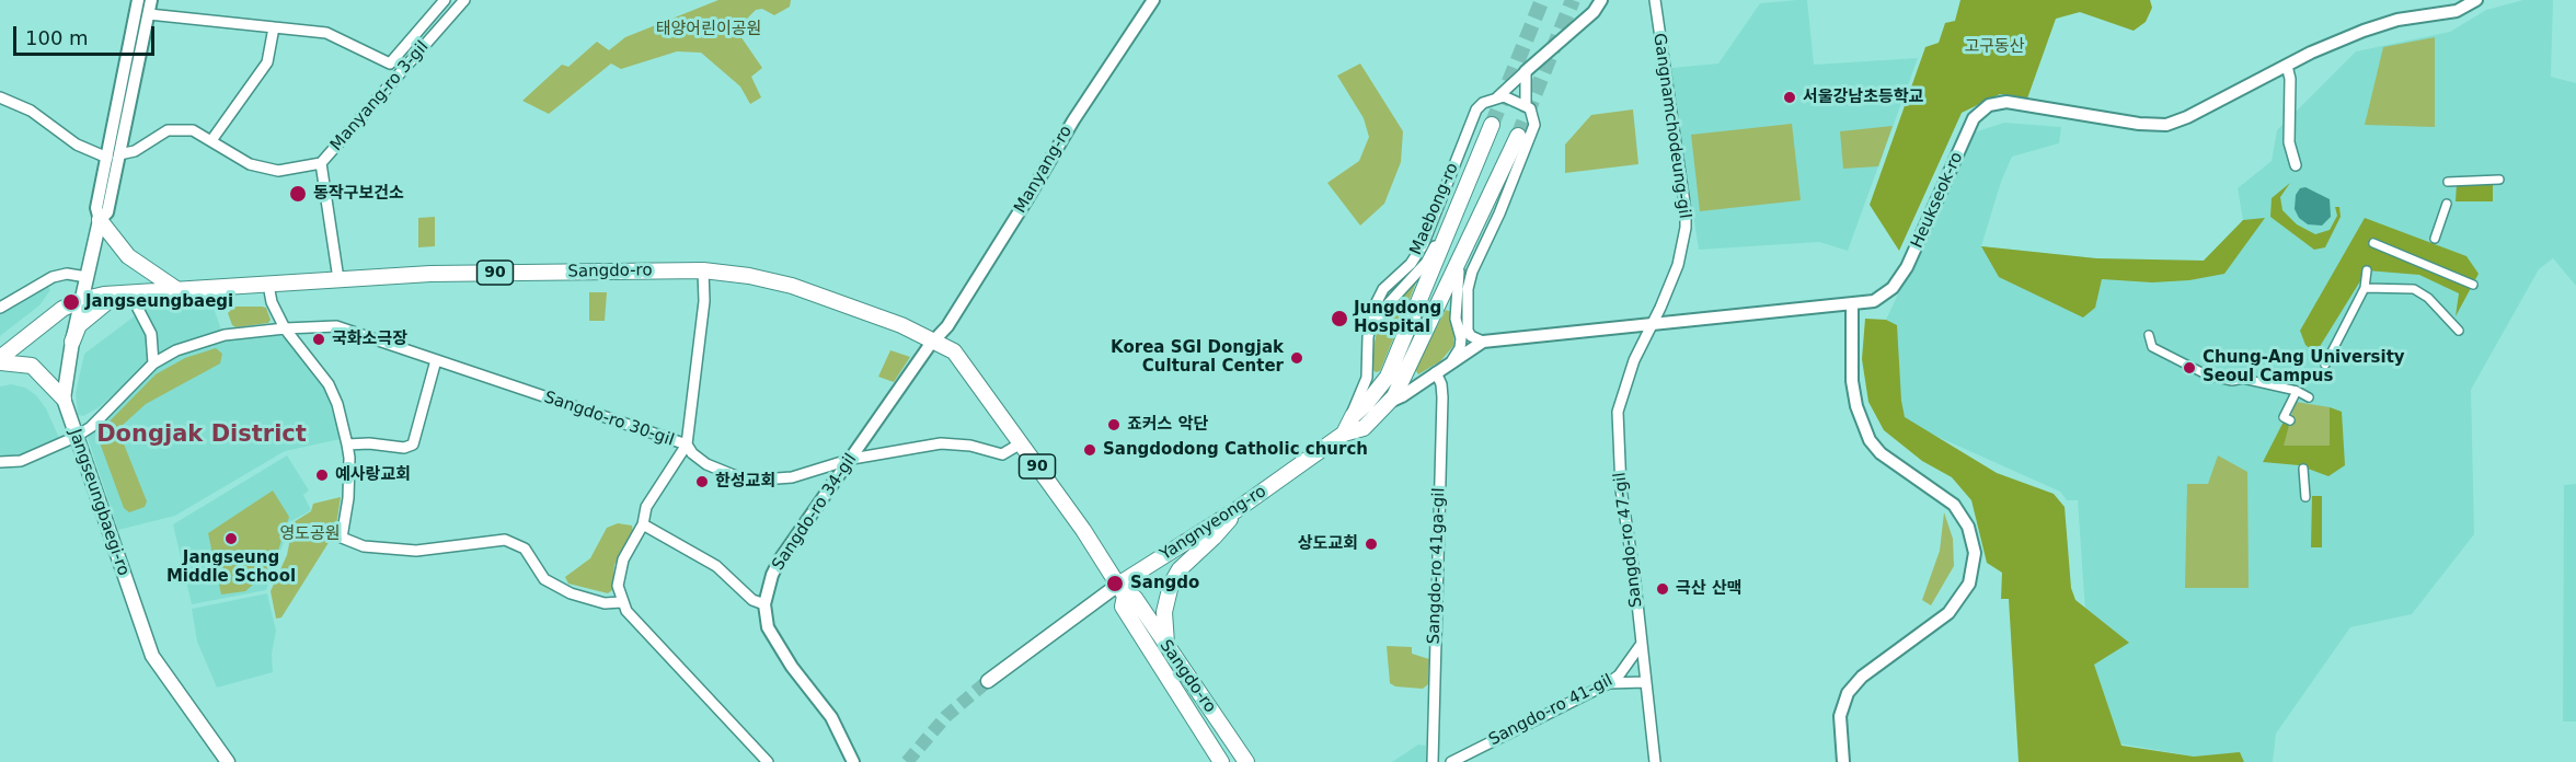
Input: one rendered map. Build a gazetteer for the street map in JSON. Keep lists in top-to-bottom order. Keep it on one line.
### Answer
{"streets":{"main road":["Sangdo-ro","90","Jangseungbaegi-ro","Yangnyeong-ro"],"street":["Manyang-ro 3-gil","Gangnamchodeung-gil","Manyang-ro","Heukseok-ro","Maebong-ro","Sangdo-ro 30-gil","Sangdo-ro 34-gil","Sangdo-ro 47-gil","Sangdo-ro 41ga-gil","Sangdo-ro 41-gil"]},"crossings":[["Manyang-ro 3-gil","Sangdo-ro"],["Gangnamchodeung-gil","Heukseok-ro"],["Gangnamchodeung-gil","Sangdo-ro 47-gil"],["Manyang-ro","Sangdo-ro"],["Manyang-ro","Sangdo-ro 34-gil"],["Heukseok-ro","Yangnyeong-ro"],["Heukseok-ro","Sangdo-ro 47-gil"],["Heukseok-ro","Sangdo-ro 41ga-gil"],["Sangdo-ro","Jangseungbaegi-ro"],["Sangdo-ro","Sangdo-ro 34-gil"],["Sangdo-ro","Yangnyeong-ro"],["Sangdo-ro 30-gil","Jangseungbaegi-ro"],["Sangdo-ro 30-gil","Sangdo-ro 34-gil"],["Sangdo-ro 47-gil","Sangdo-ro 41-gil"]],"districts":["Dongjak District"],"parks":["태양어린이공원","고구동산","영도공원"],"places":["서울강남초등학교","동작구보건소","Jangseungbaegi","Jungdong Hospital","국화소극장","Korea SGI Dongjak Cultural Center","Chung-Ang University Seoul Campus","죠커스 악단","Sangdodong Catholic church","예사랑교회","한성교회","Jangseung Middle School","상도교회","Sangdo","극산 산맥"],"scale_bar":"100 m"}
